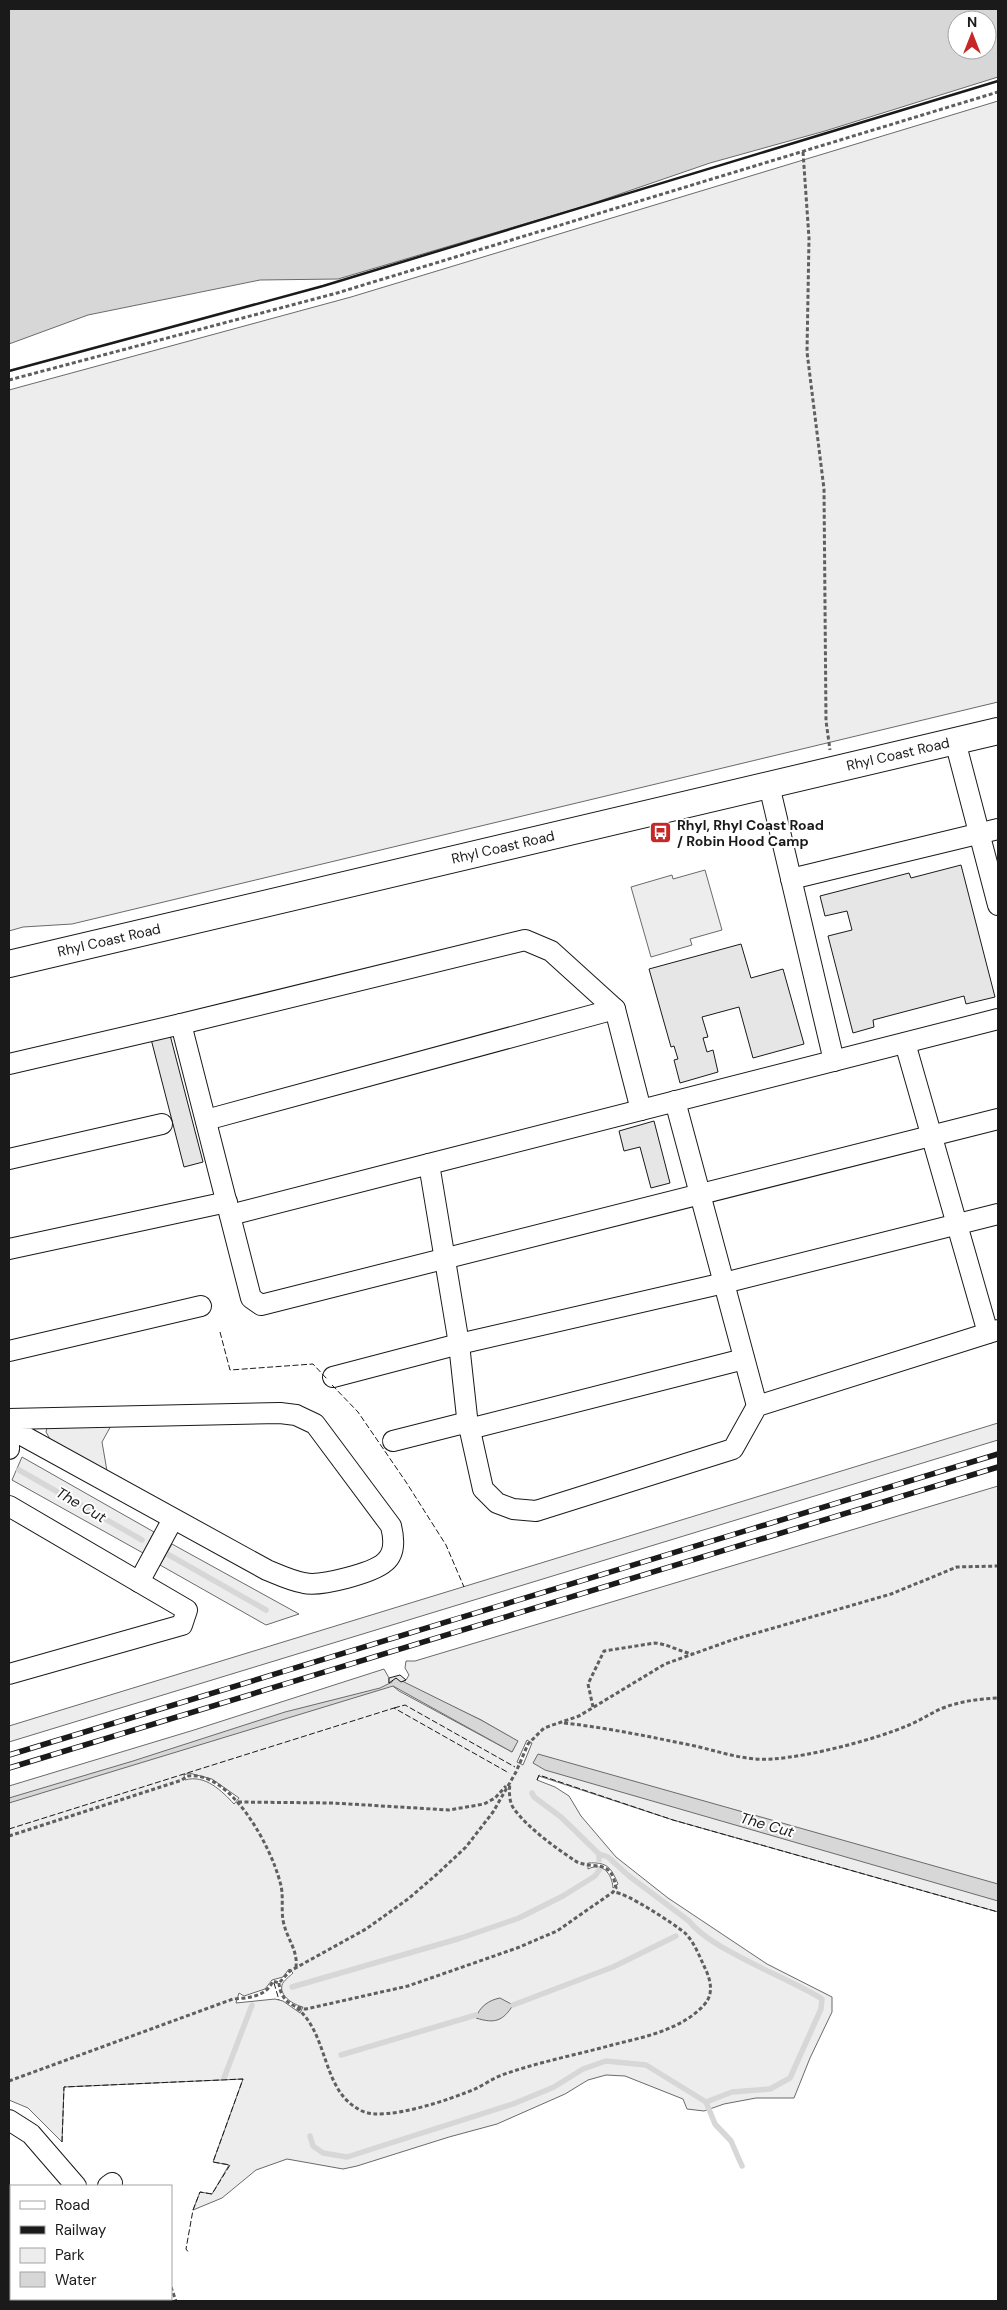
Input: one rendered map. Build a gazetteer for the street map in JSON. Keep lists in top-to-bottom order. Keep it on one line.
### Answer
{"streets":{"main road":["Rhyl Coast Road"]},"water":["The Cut"],"places":{"bus stop":["Rhyl, Rhyl Coast Road / Robin Hood Camp"]},"legend":["Road","Railway","Park","Water"],"north":"top"}
